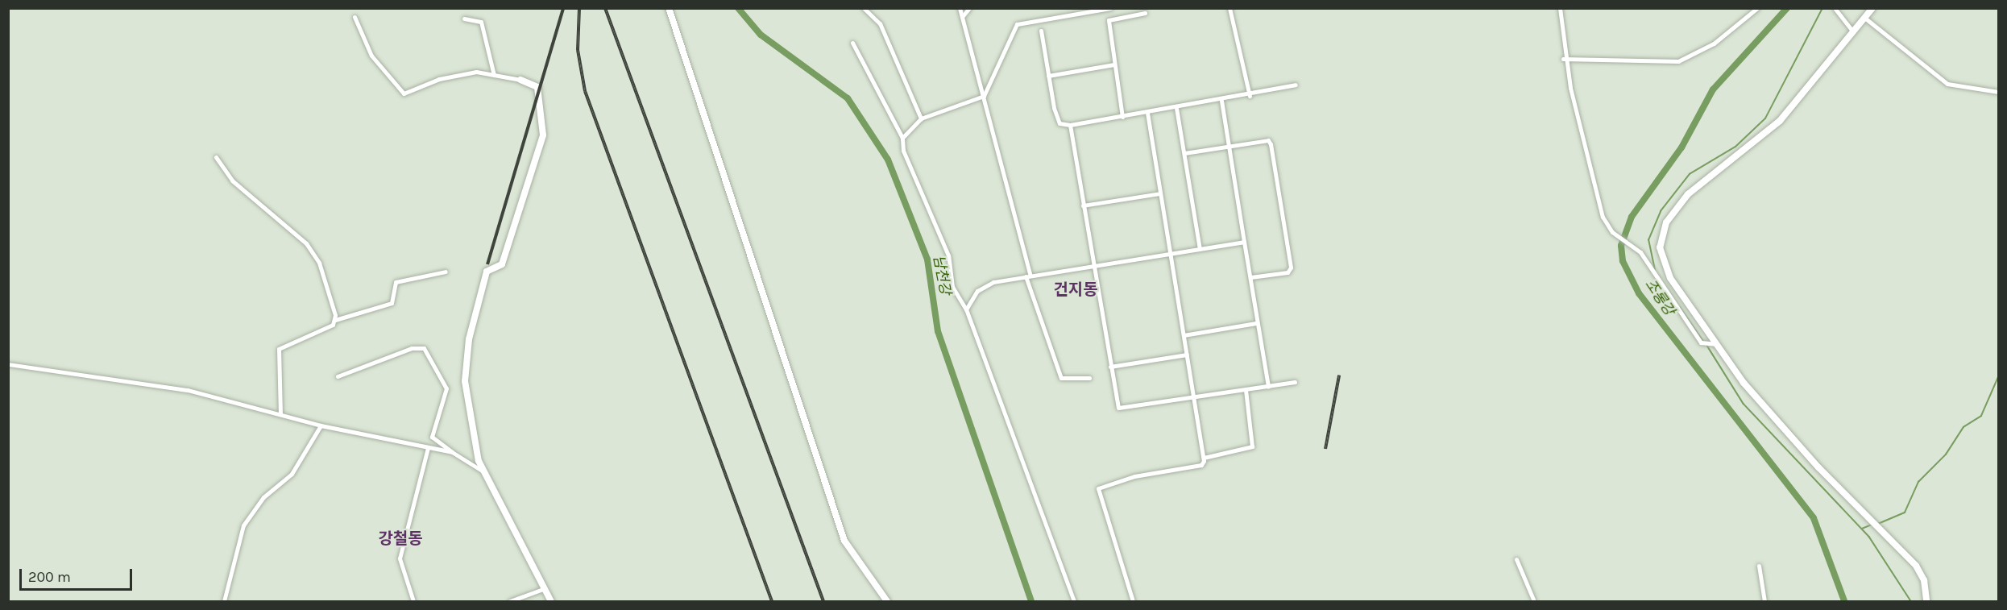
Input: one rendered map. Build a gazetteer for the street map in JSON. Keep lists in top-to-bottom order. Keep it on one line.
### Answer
{"districts":["건지동","강철동"],"water":["남천강","조롱강"],"scale_bar":"200 m"}
